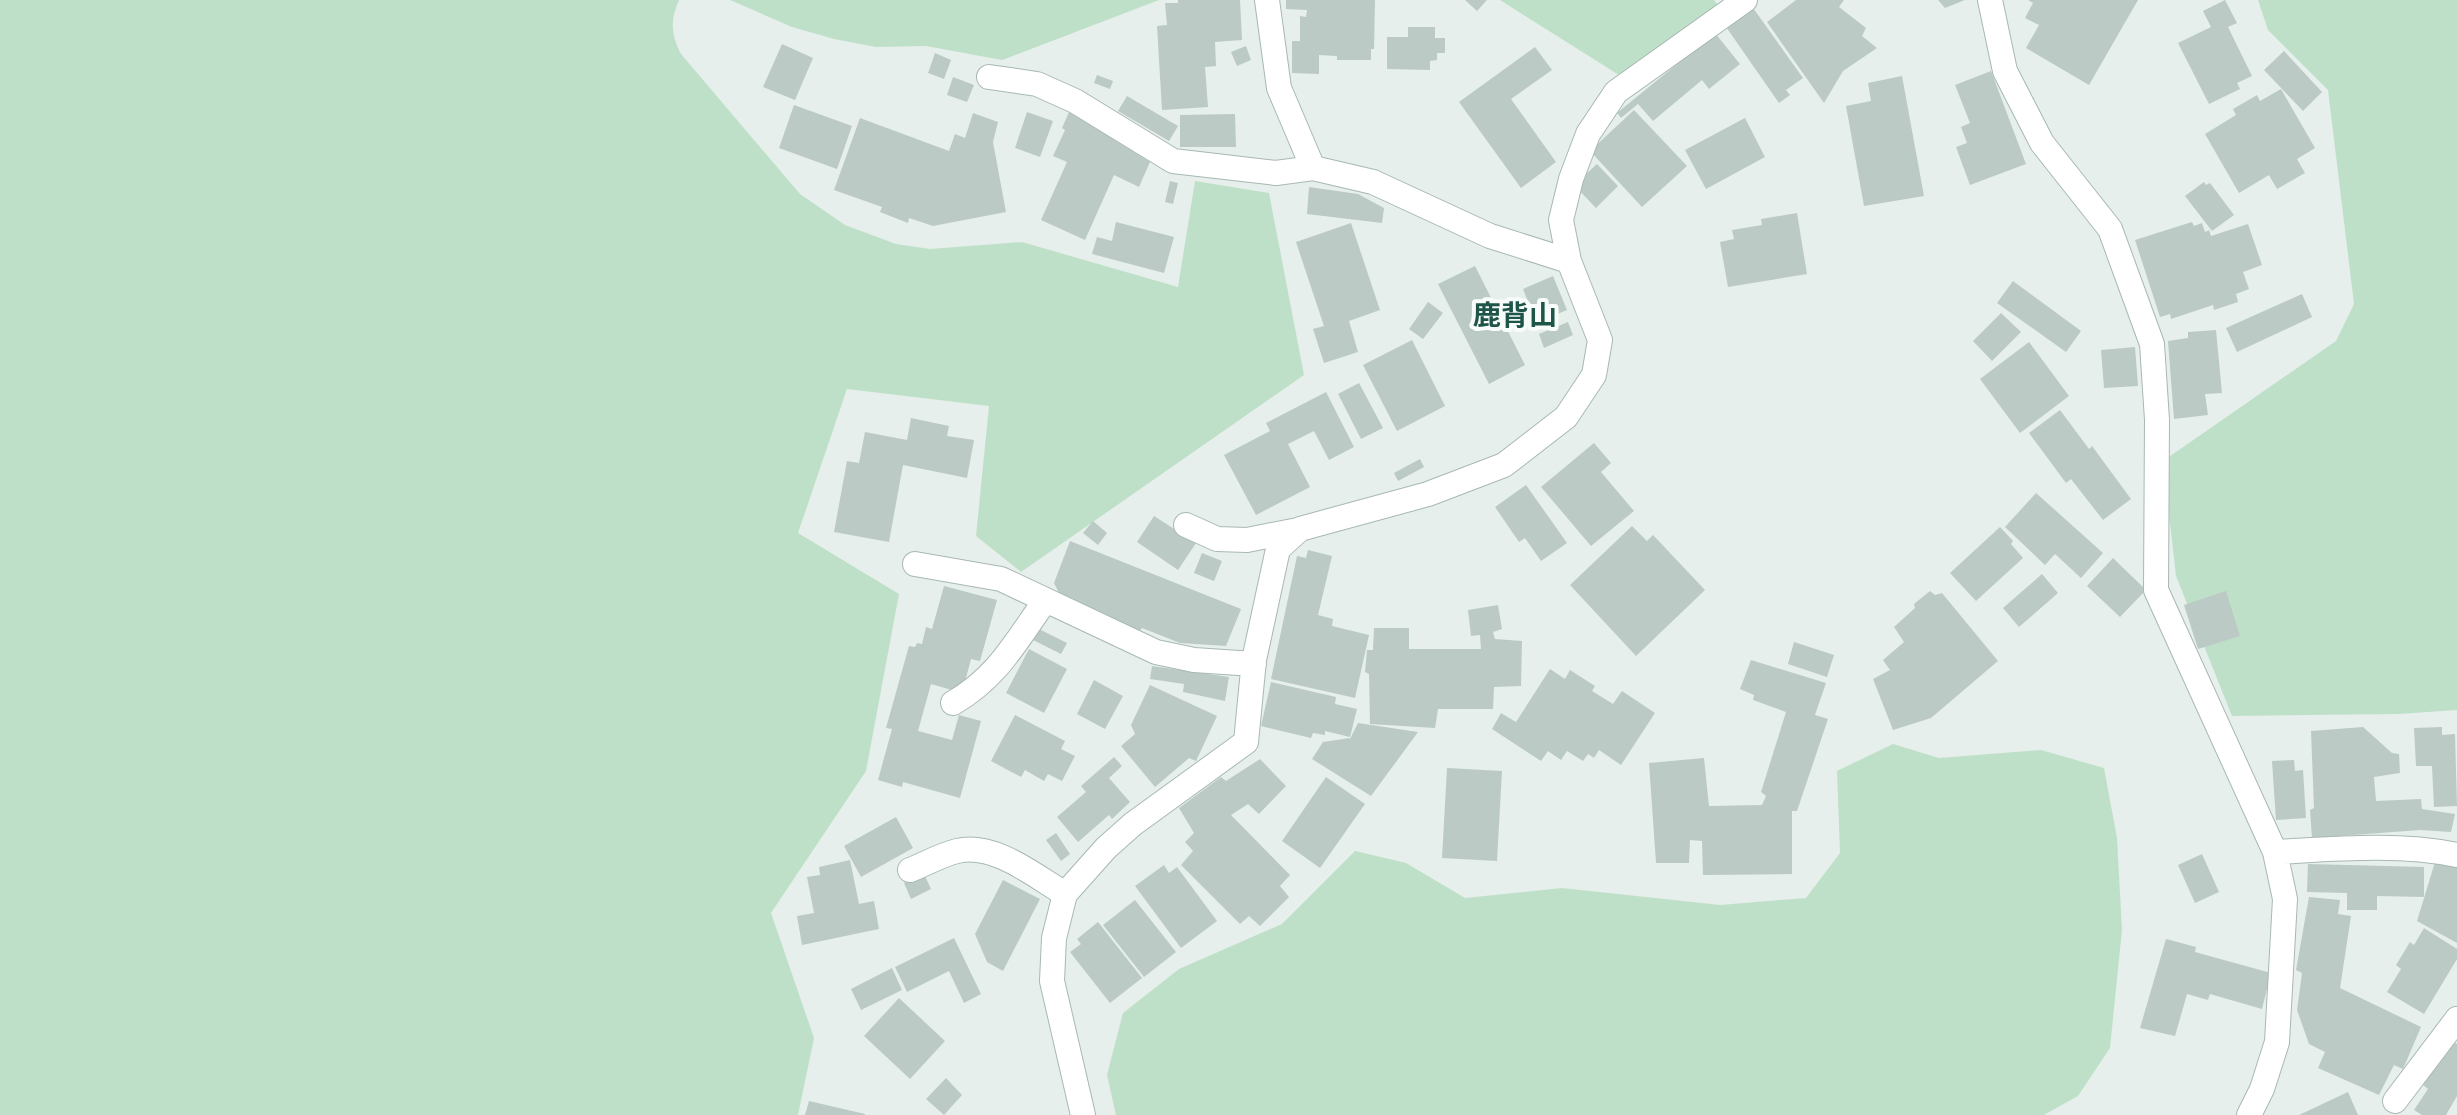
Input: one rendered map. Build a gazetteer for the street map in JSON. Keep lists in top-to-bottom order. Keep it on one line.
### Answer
{"districts":["鹿背山"]}
